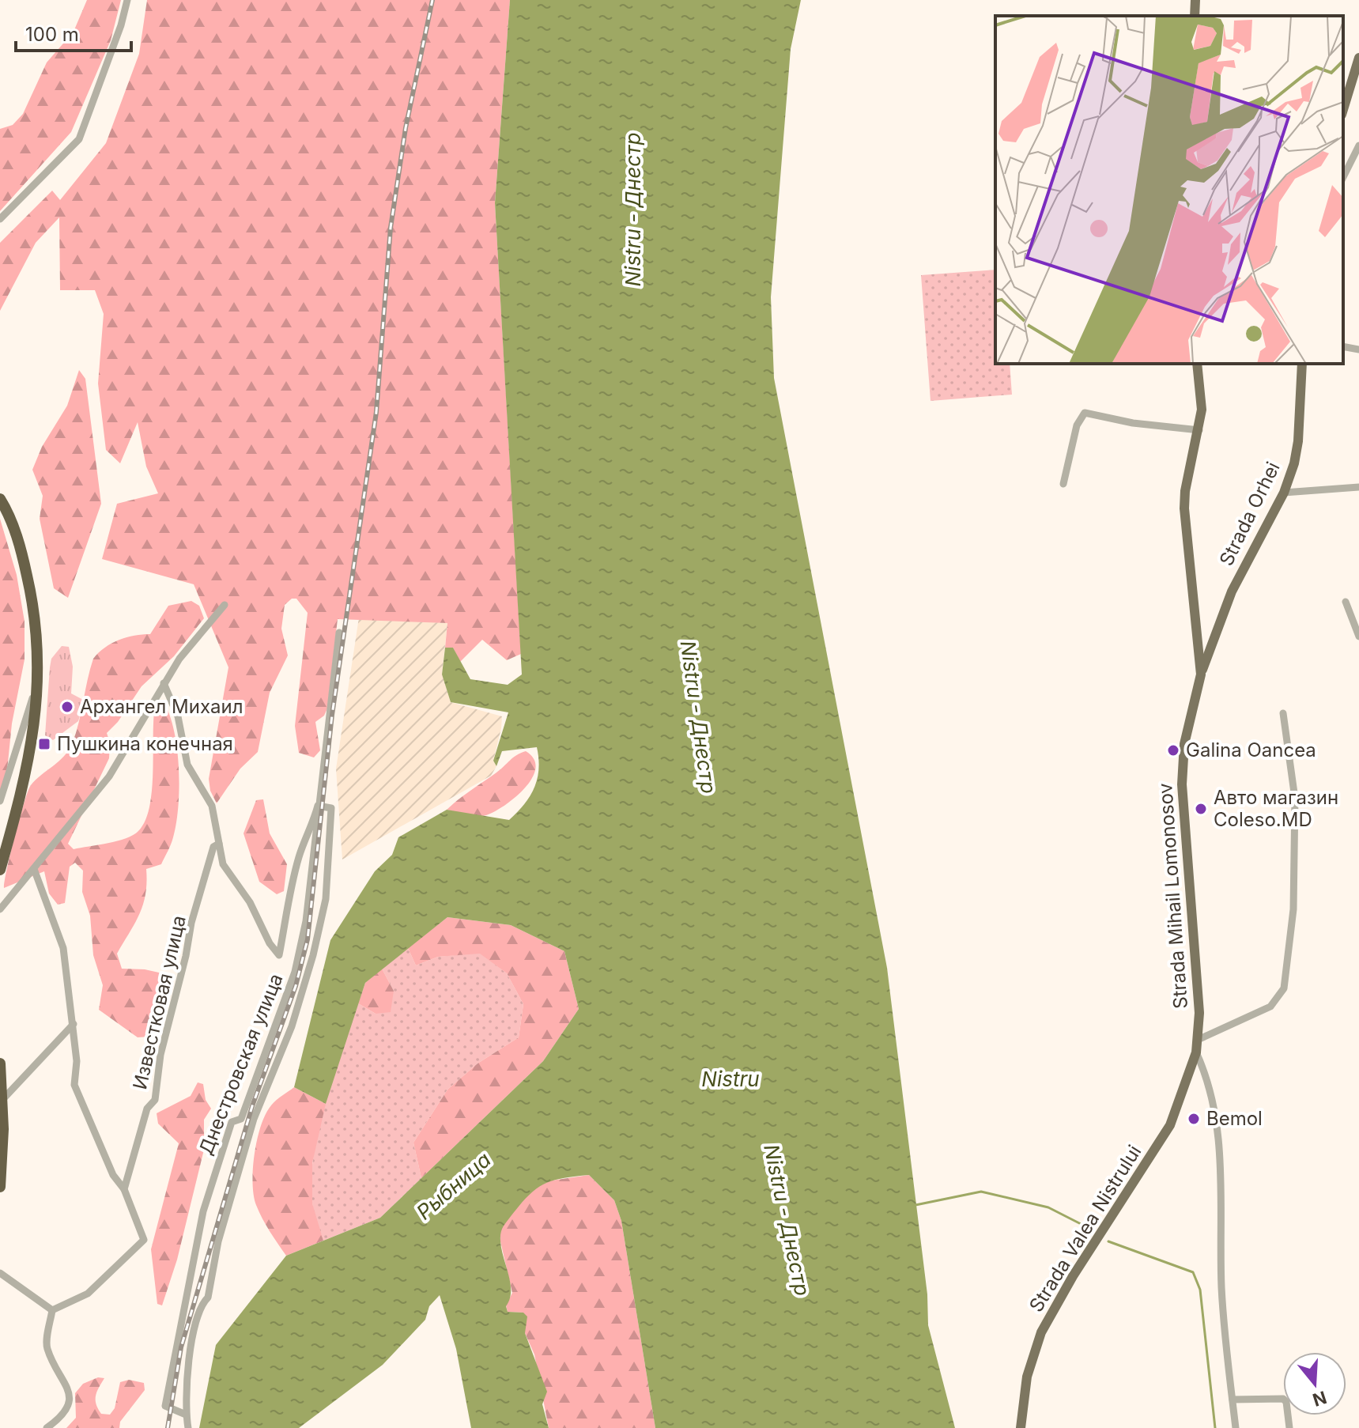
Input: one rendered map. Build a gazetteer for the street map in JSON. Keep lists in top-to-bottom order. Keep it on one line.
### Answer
{"streets":{"main road":["Strada Orhei","Strada Mihail Lomonosov","Strada Valea Nistrului"],"street":["Известковая улица","Днестровская улица"]},"crossings":[["Strada Orhei","Strada Mihail Lomonosov"],["Strada Mihail Lomonosov","Strada Valea Nistrului"]],"water":["Nistru - Днестр","Nistru","Рыбница"],"places":{"other":["Архангел Михаил","Galina Oancea","Авто магазин Coleso.MD","Bemol"],"transit":["Пушкина конечная"]},"scale_bar":"100 m","north":"bottom"}
